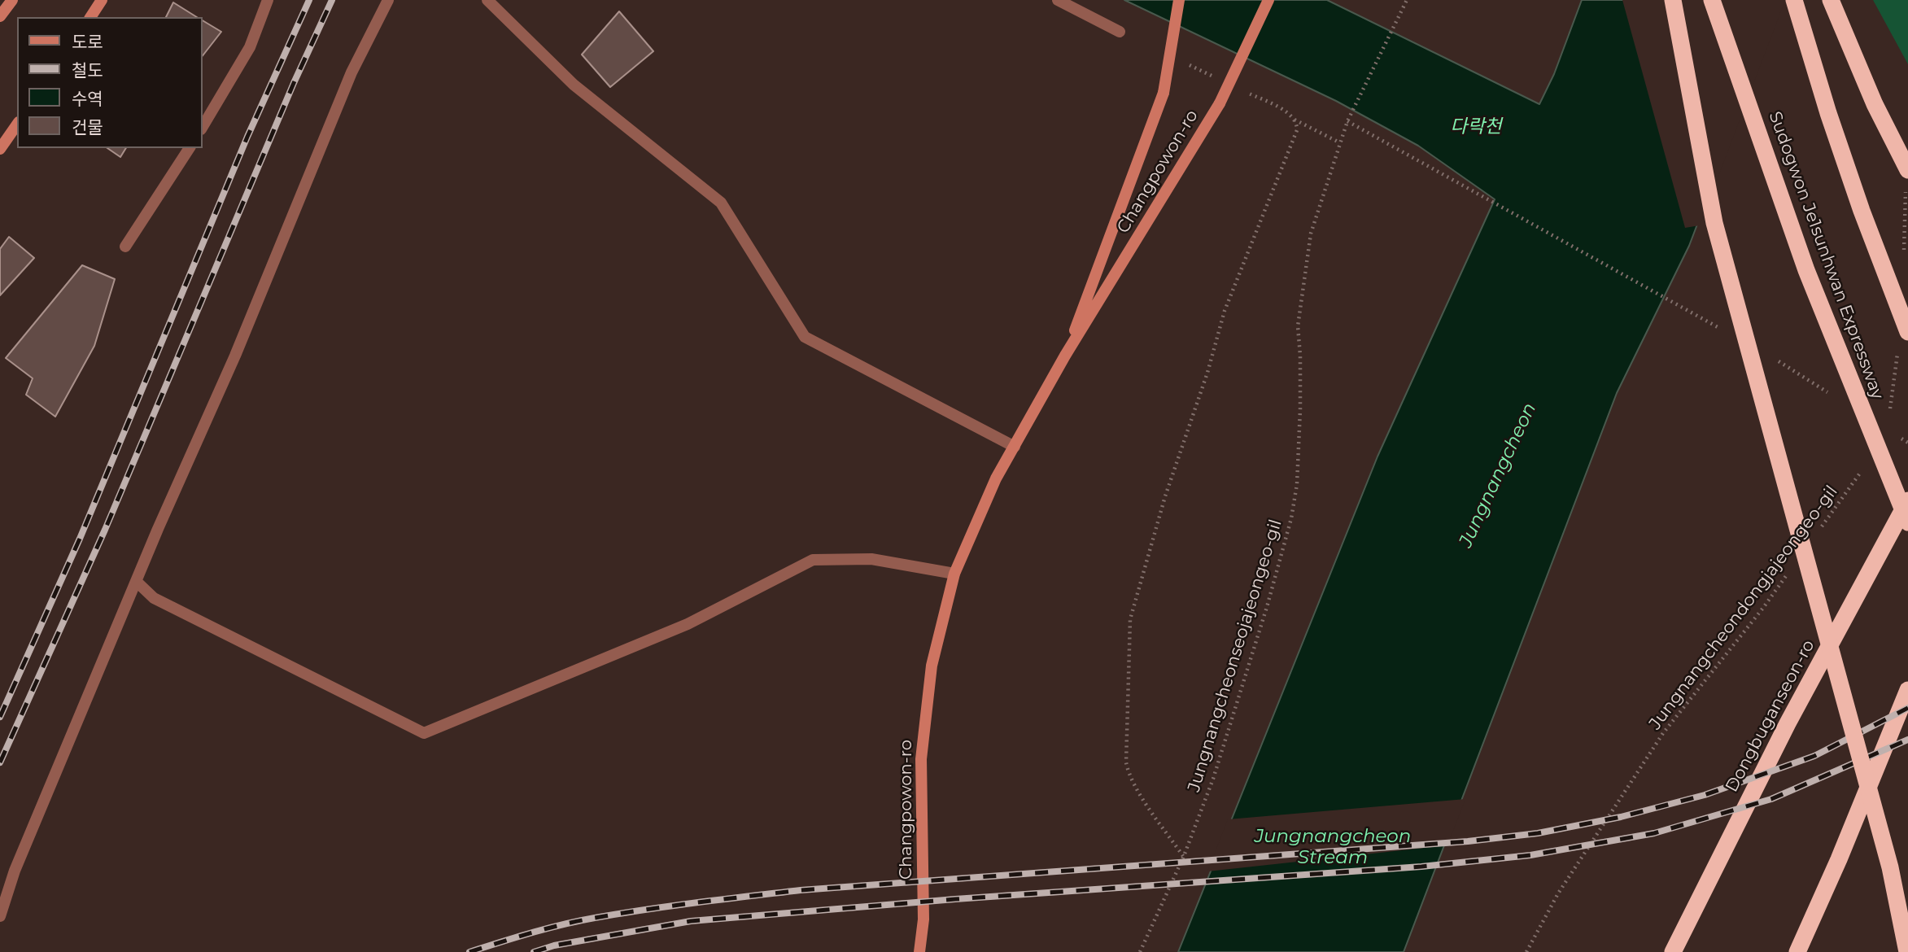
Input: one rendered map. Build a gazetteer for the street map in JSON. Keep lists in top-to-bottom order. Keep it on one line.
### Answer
{"streets":{"highway":["Sudogwon Je1sunhwan Expressway","Dongbuganseon-ro"],"street":["Changpowon-ro"],"path":["Jungnangcheondongjajeongeo-gil","Jungnangcheonseojajeongeo-gil"]},"water":["다락천","Jungnangcheon","Jungnangcheon Stream"],"legend":["도로","철도","수역","건물"]}
